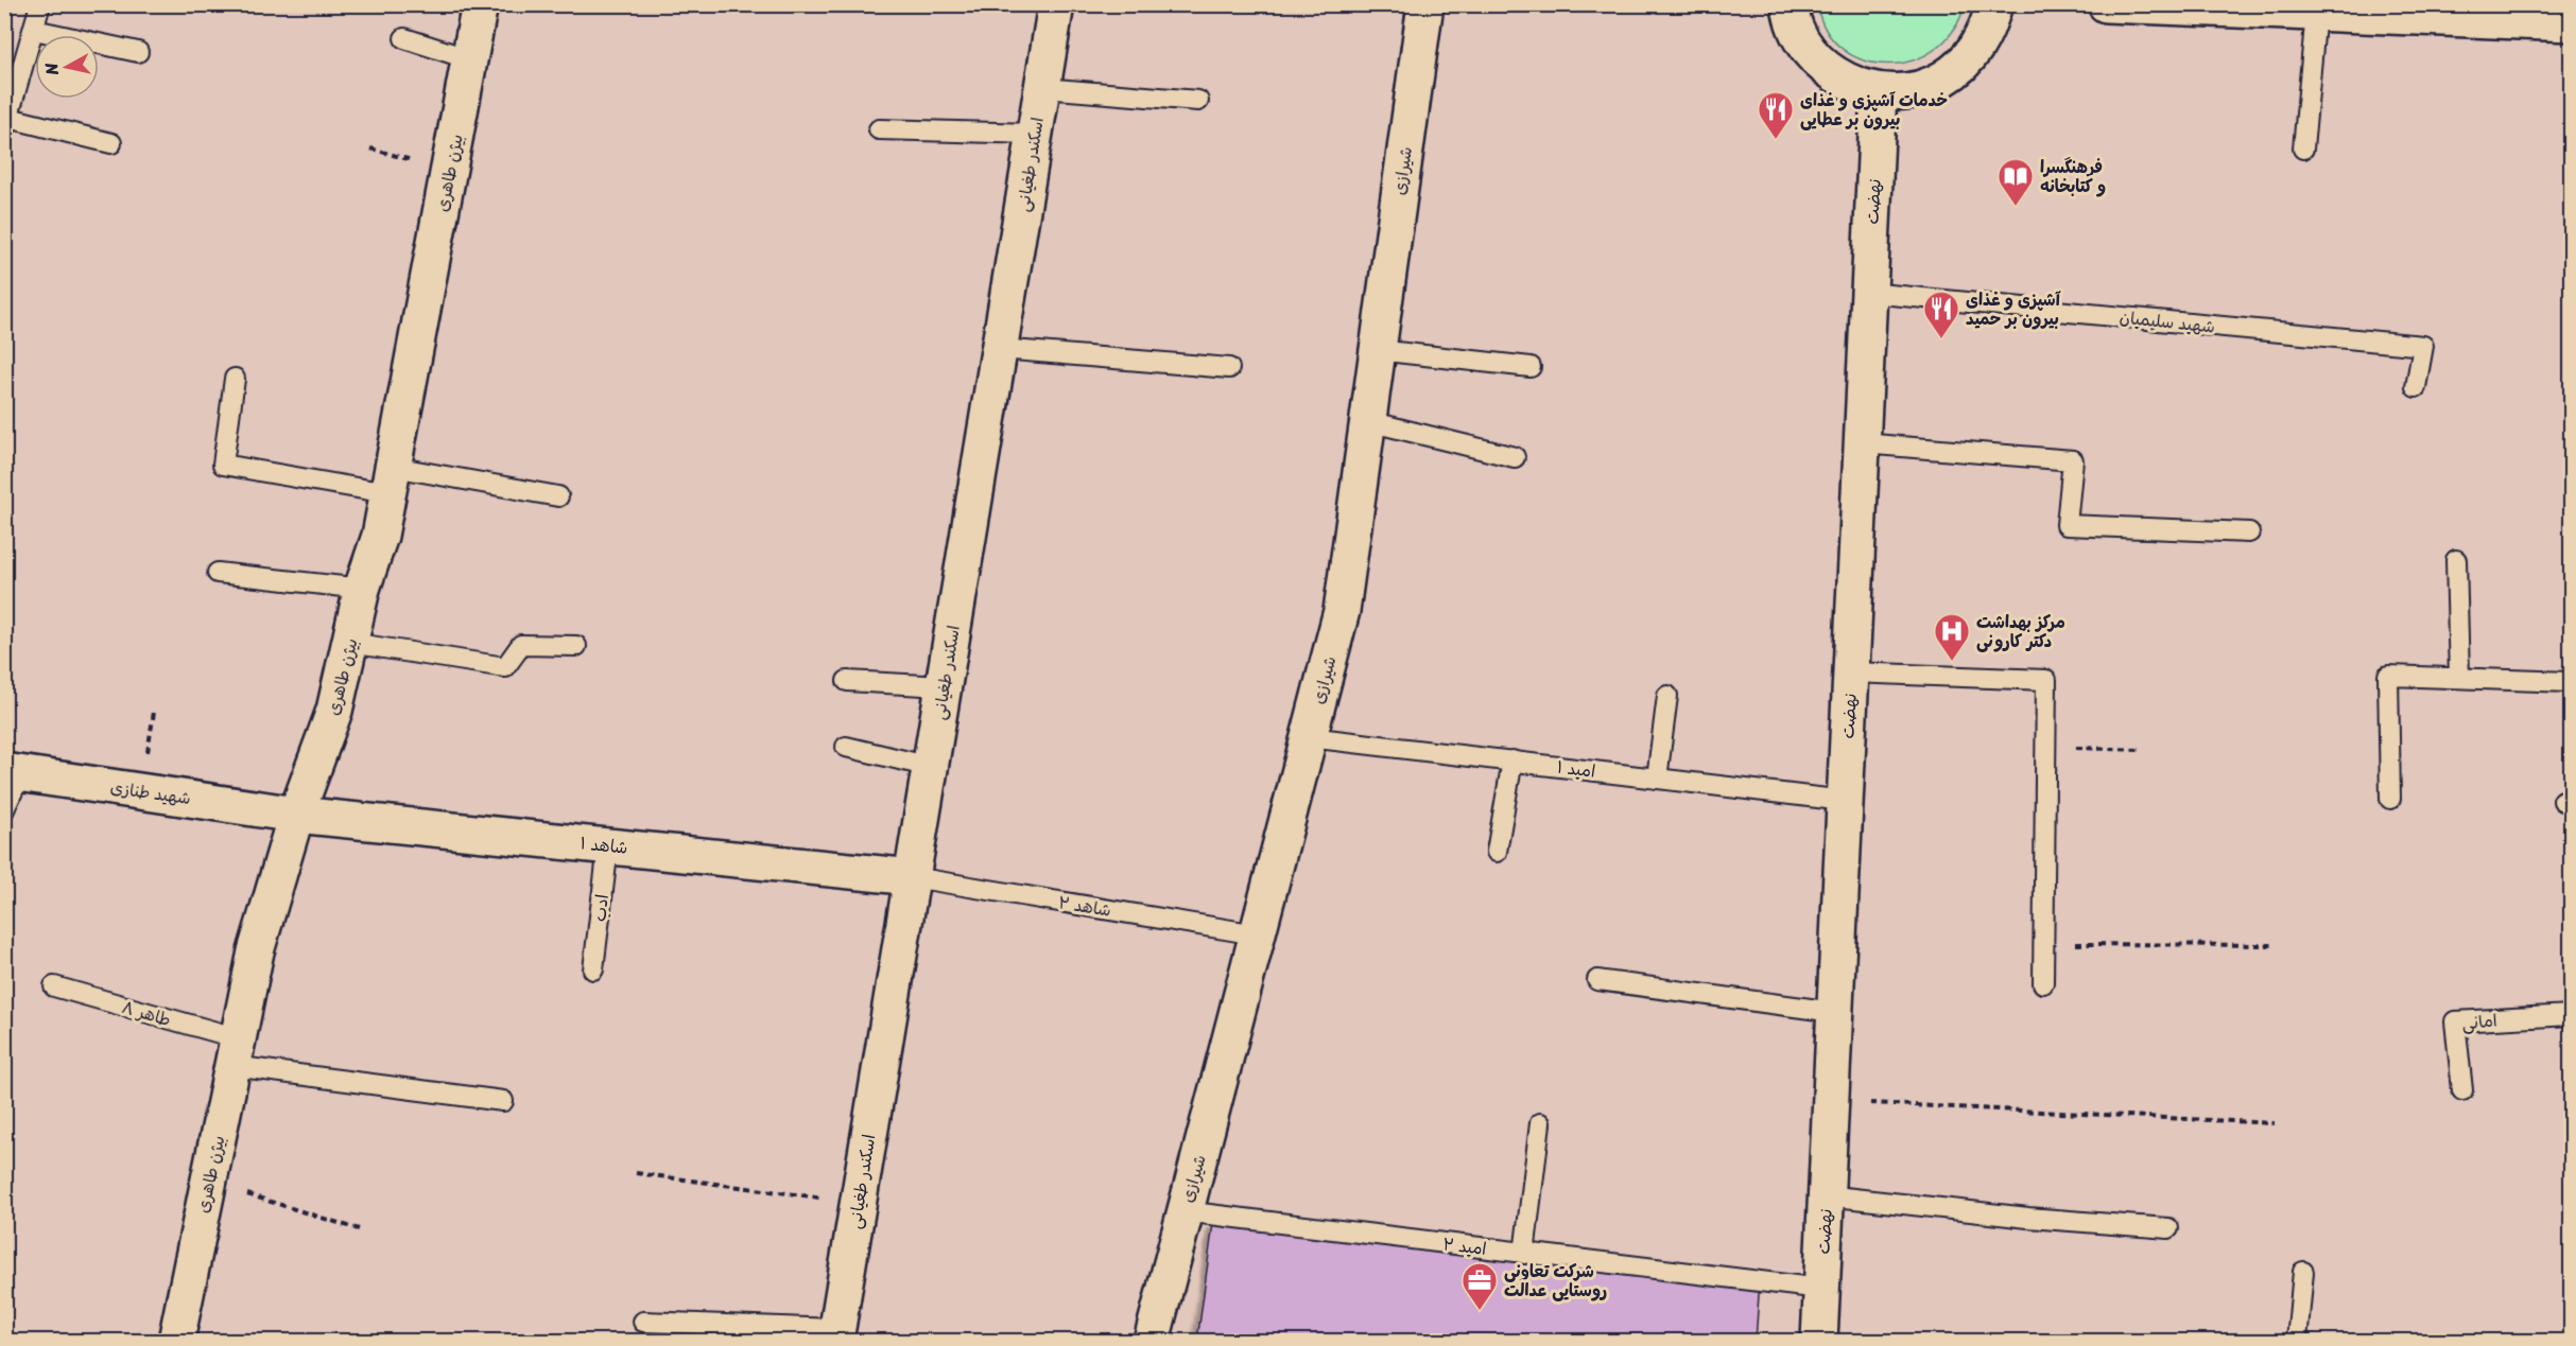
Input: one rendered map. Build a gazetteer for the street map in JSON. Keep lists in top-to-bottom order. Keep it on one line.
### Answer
{"streets":{"street":["اسکندر طغیانی","شیرازی","بیژن طاهری","نهضت","شهید طنازی","شاهد ۱"],"lane":["شهید سلیمیان","امید ۱","شاهد ۲","ادب","طاهر ۸","امانی","امید ۲"]},"crossings":[["اسکندر طغیانی","شاهد ۱"],["اسکندر طغیانی","شاهد ۲"],["شیرازی","امید ۱"],["شیرازی","شاهد ۲"],["شیرازی","امید ۲"],["بیژن طاهری","شهید طنازی"],["بیژن طاهری","شاهد ۱"],["بیژن طاهری","طاهر ۸"],["نهضت","شهید سلیمیان"],["نهضت","امید ۱"],["نهضت","امید ۲"],["شهید طنازی","شاهد ۱"],["شاهد ۱","شاهد ۲"],["شاهد ۱","ادب"]],"places":{"restaurant":["خدمات آشپزی و غذای بیرون بر عطایی","آشپزی و غذای بیرون بر حمید"],"library":["فرهنگسرا و کتابخانه"],"hospital":["مرکز بهداشت دکتر کارونی"],"office":["شرکت تعاونی روستایی عدالت"]},"north":"left"}
